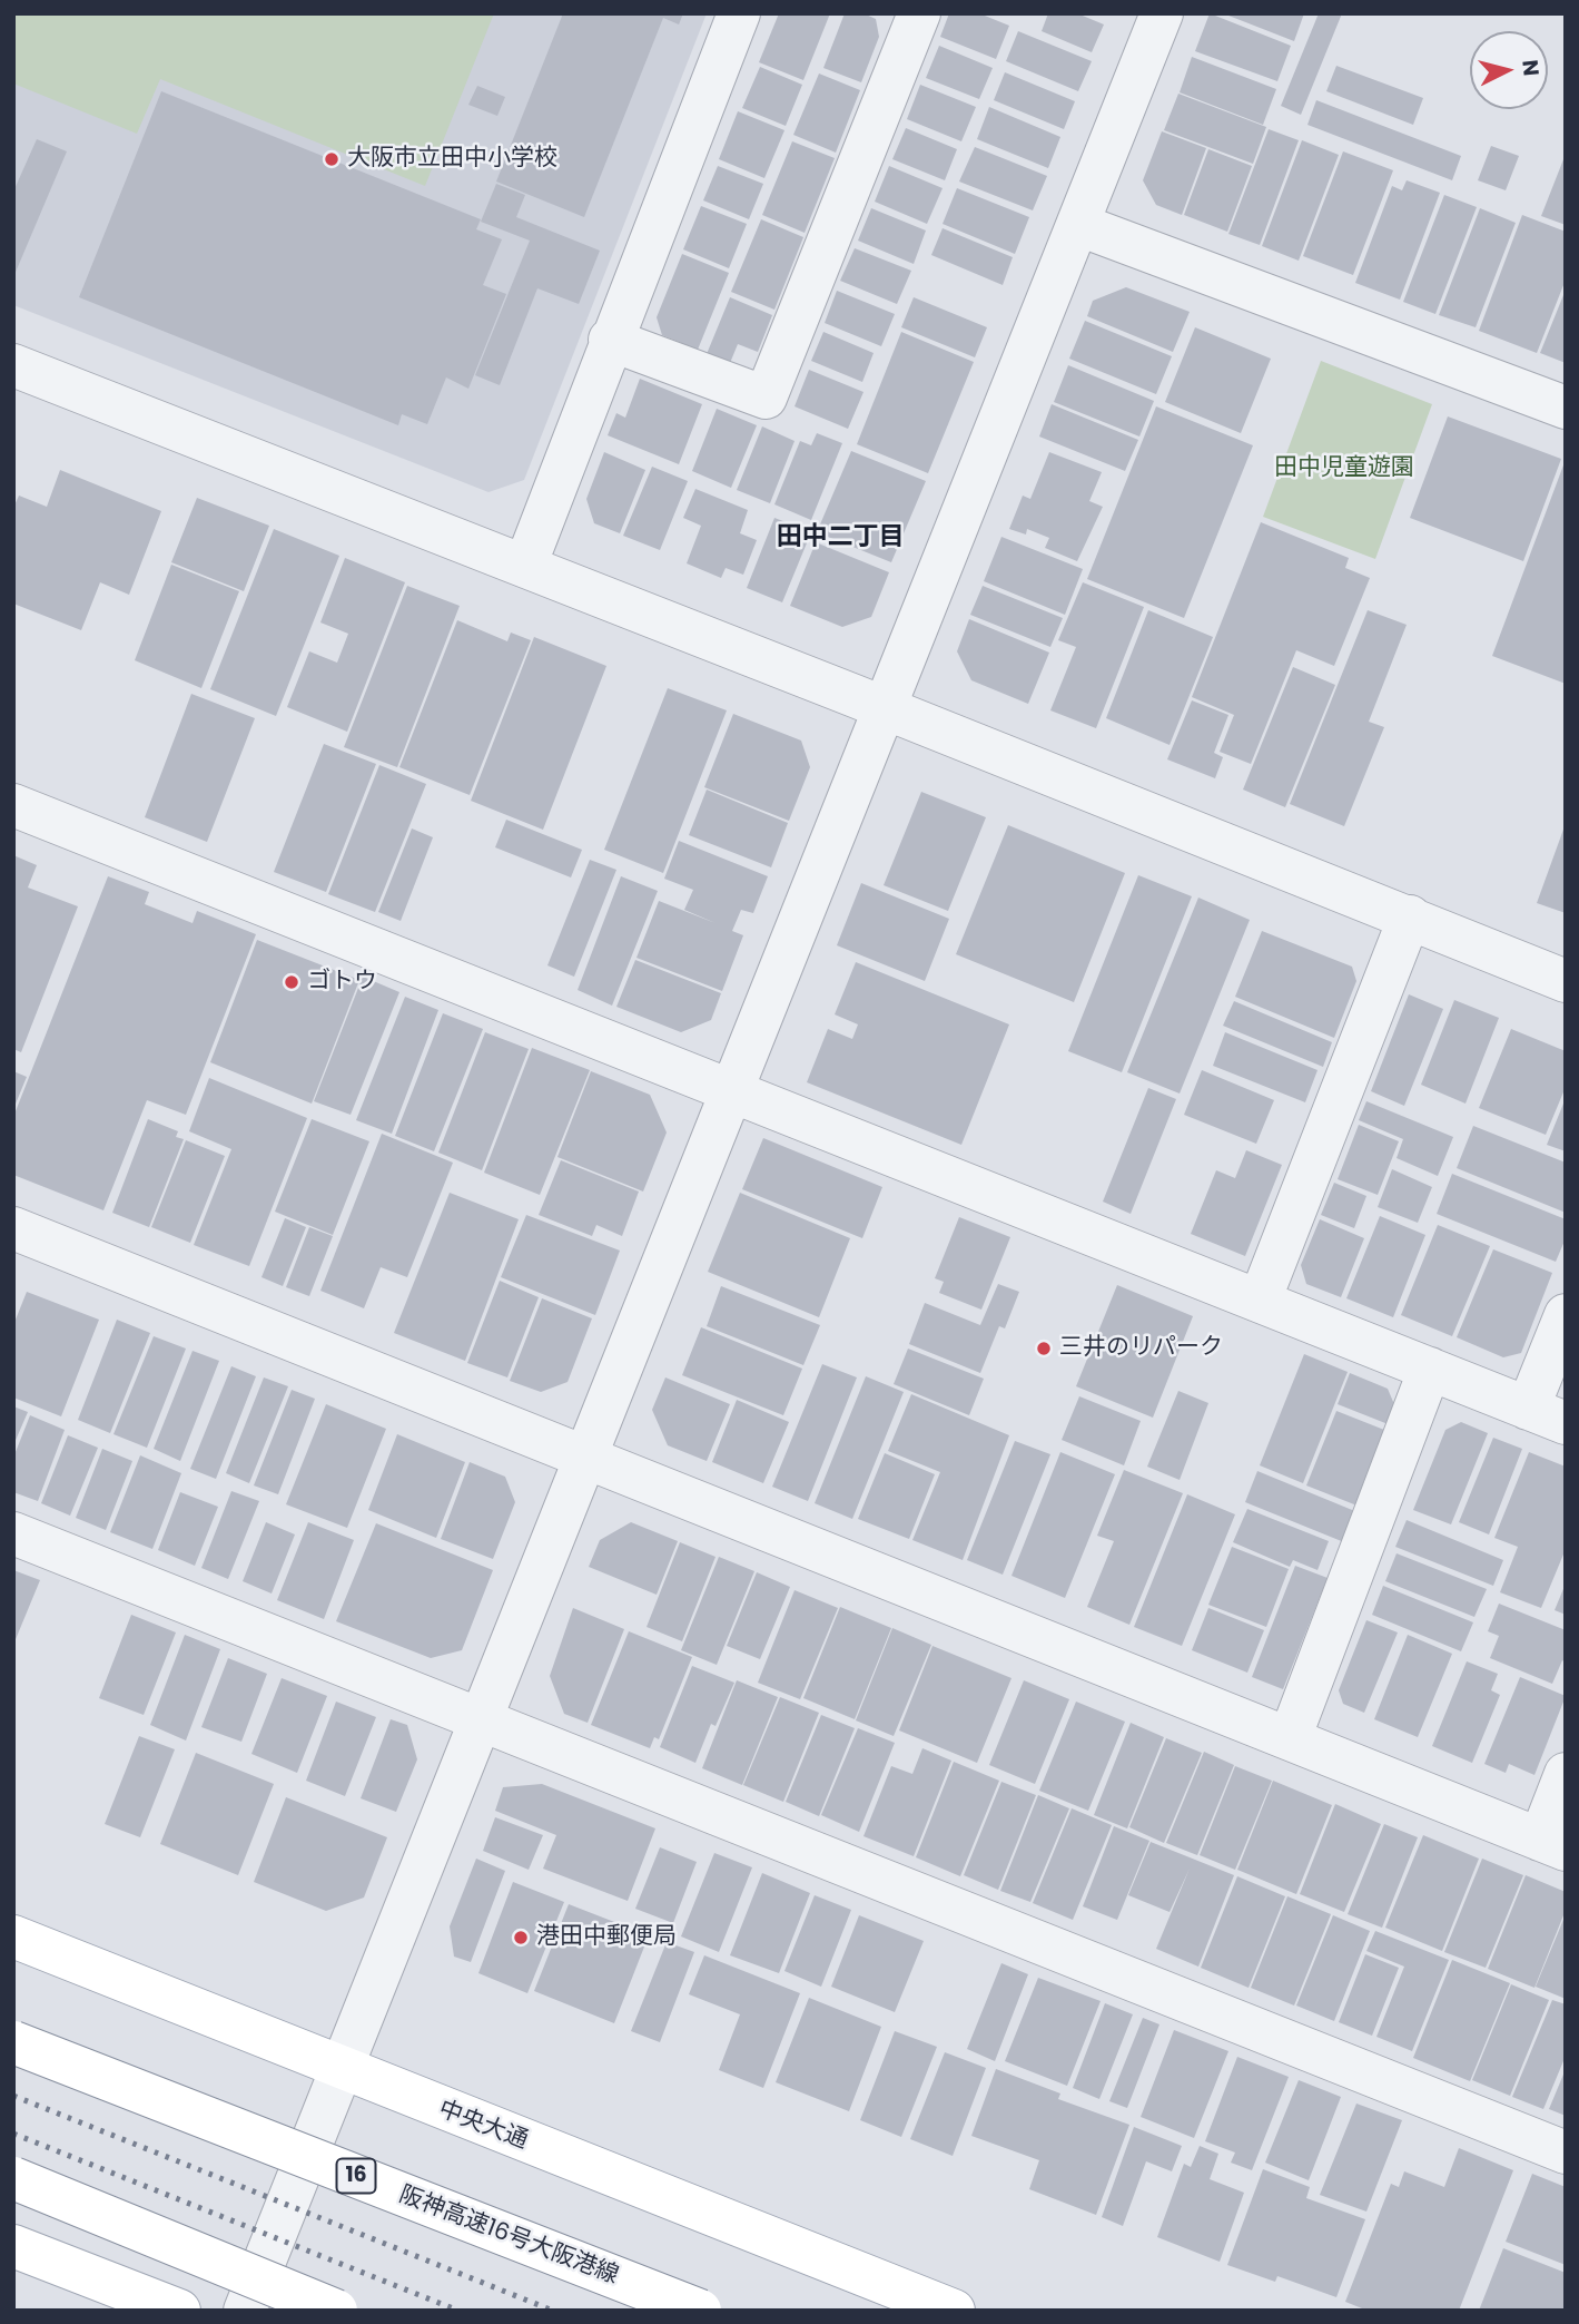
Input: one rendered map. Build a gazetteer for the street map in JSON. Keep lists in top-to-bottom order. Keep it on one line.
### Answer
{"streets":{"main road":["中央大通","16","阪神高速16号大阪港線"]},"districts":["田中二丁目"],"parks":["田中児童遊園"],"places":["大阪市立田中小学校","ゴトウ","三井のリパーク","港田中郵便局"],"north":"right"}
